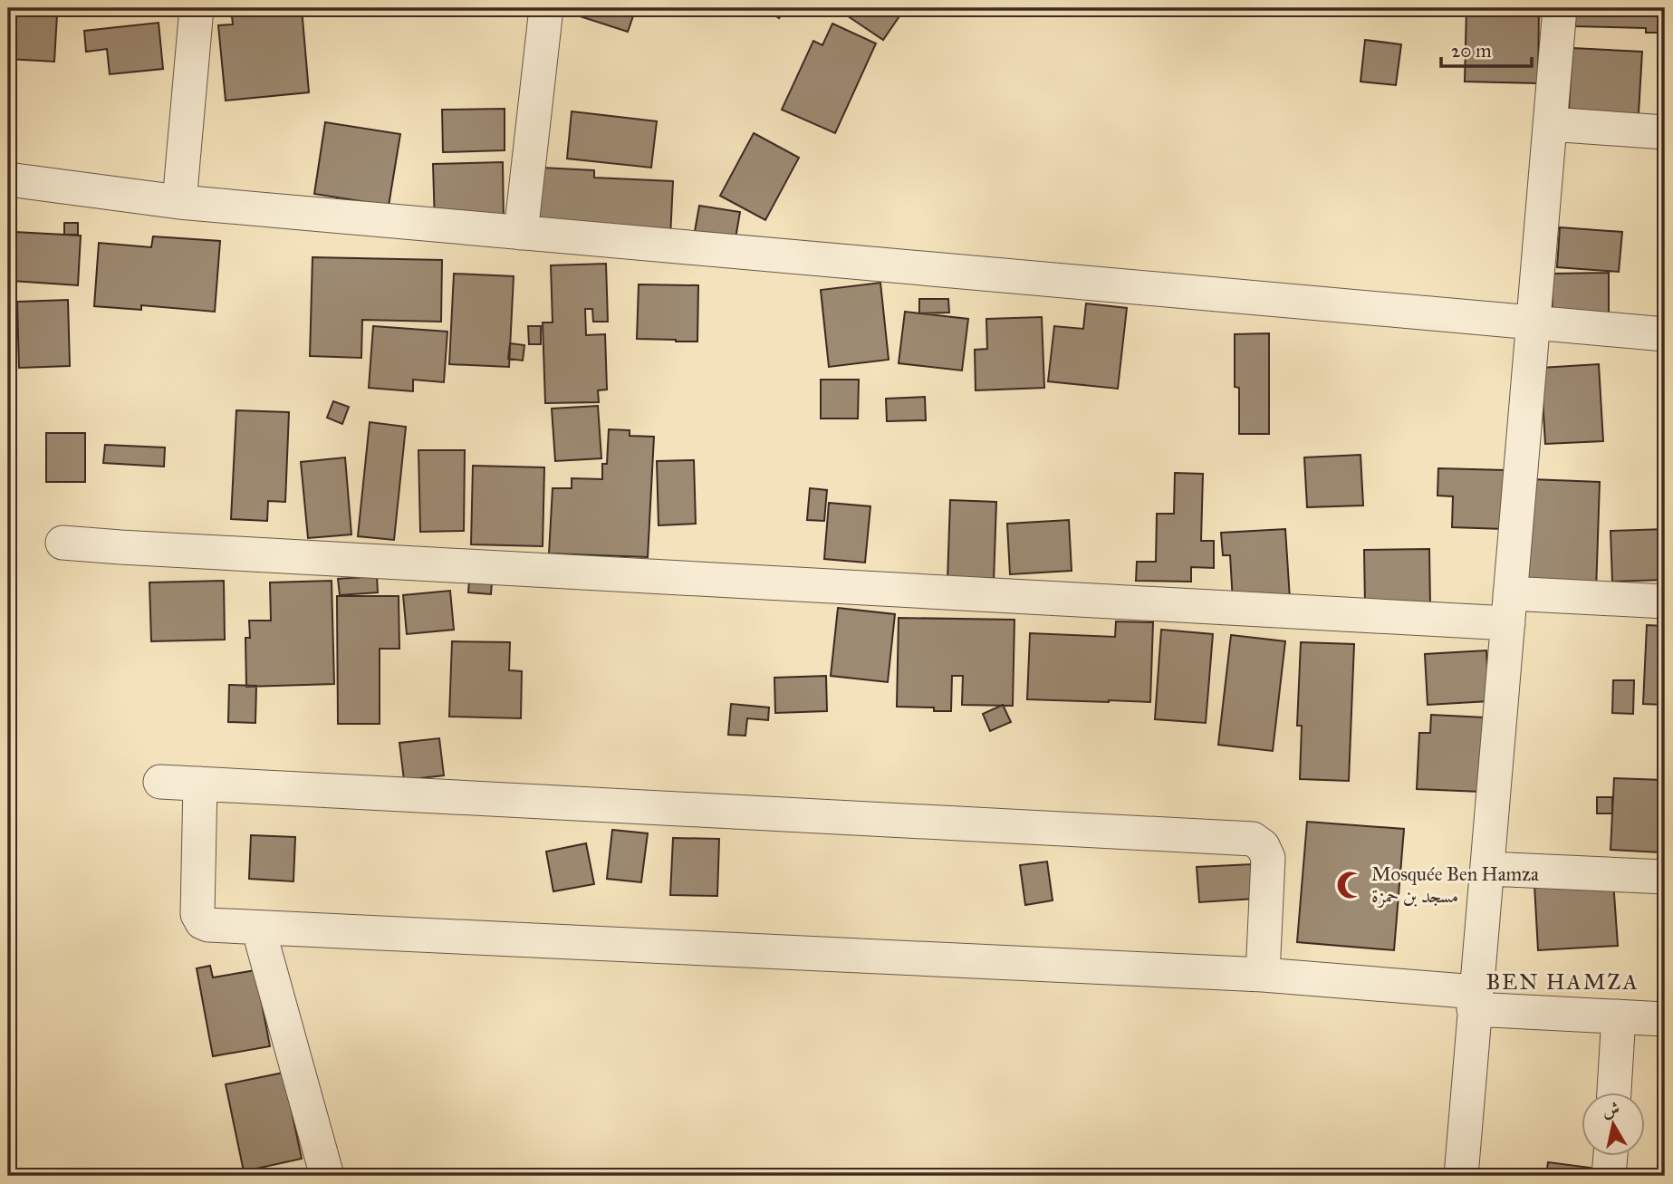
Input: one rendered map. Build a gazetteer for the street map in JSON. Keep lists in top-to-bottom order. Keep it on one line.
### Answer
{"districts":["BEN HAMZA"],"places":{"mosque":["Mosquée Ben Hamza مسجد بن حمزة"]},"scale_bar":"20 m","north":"top"}
